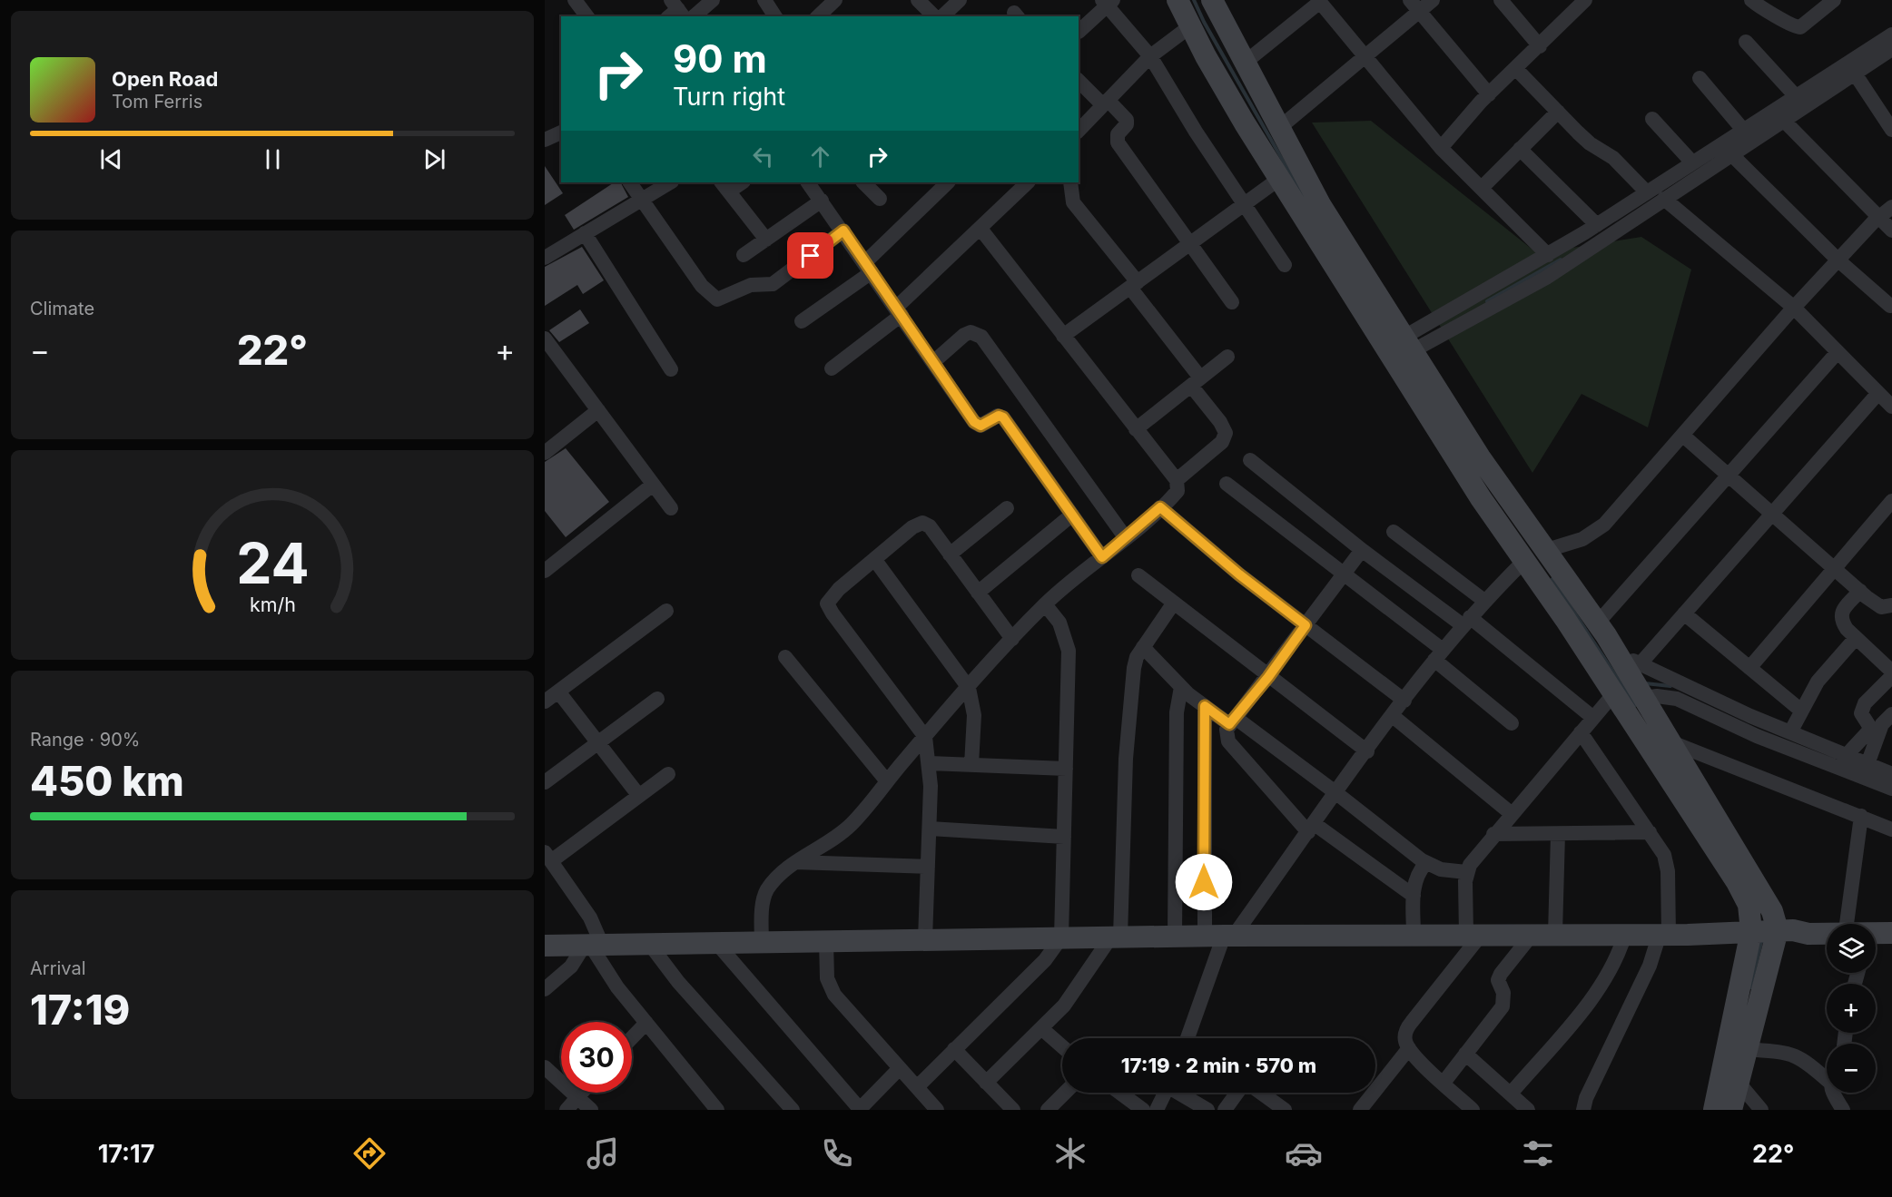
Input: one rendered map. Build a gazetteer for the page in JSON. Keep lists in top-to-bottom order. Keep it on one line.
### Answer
{"page":{"turn":["90 m","Turn right"],"song":["Open Road","Tom Ferris"],"tile":["Climate",["Range · 90%","450 km"],["Arrival","17:19"]],"heat":["−","22°","+"],"map_buttons":["+","−"],"limit":"30","trip":"17:19 · 2 min · 570 m","tabs":["17:17","22°"],"gauge":["24","km/h"]}}
